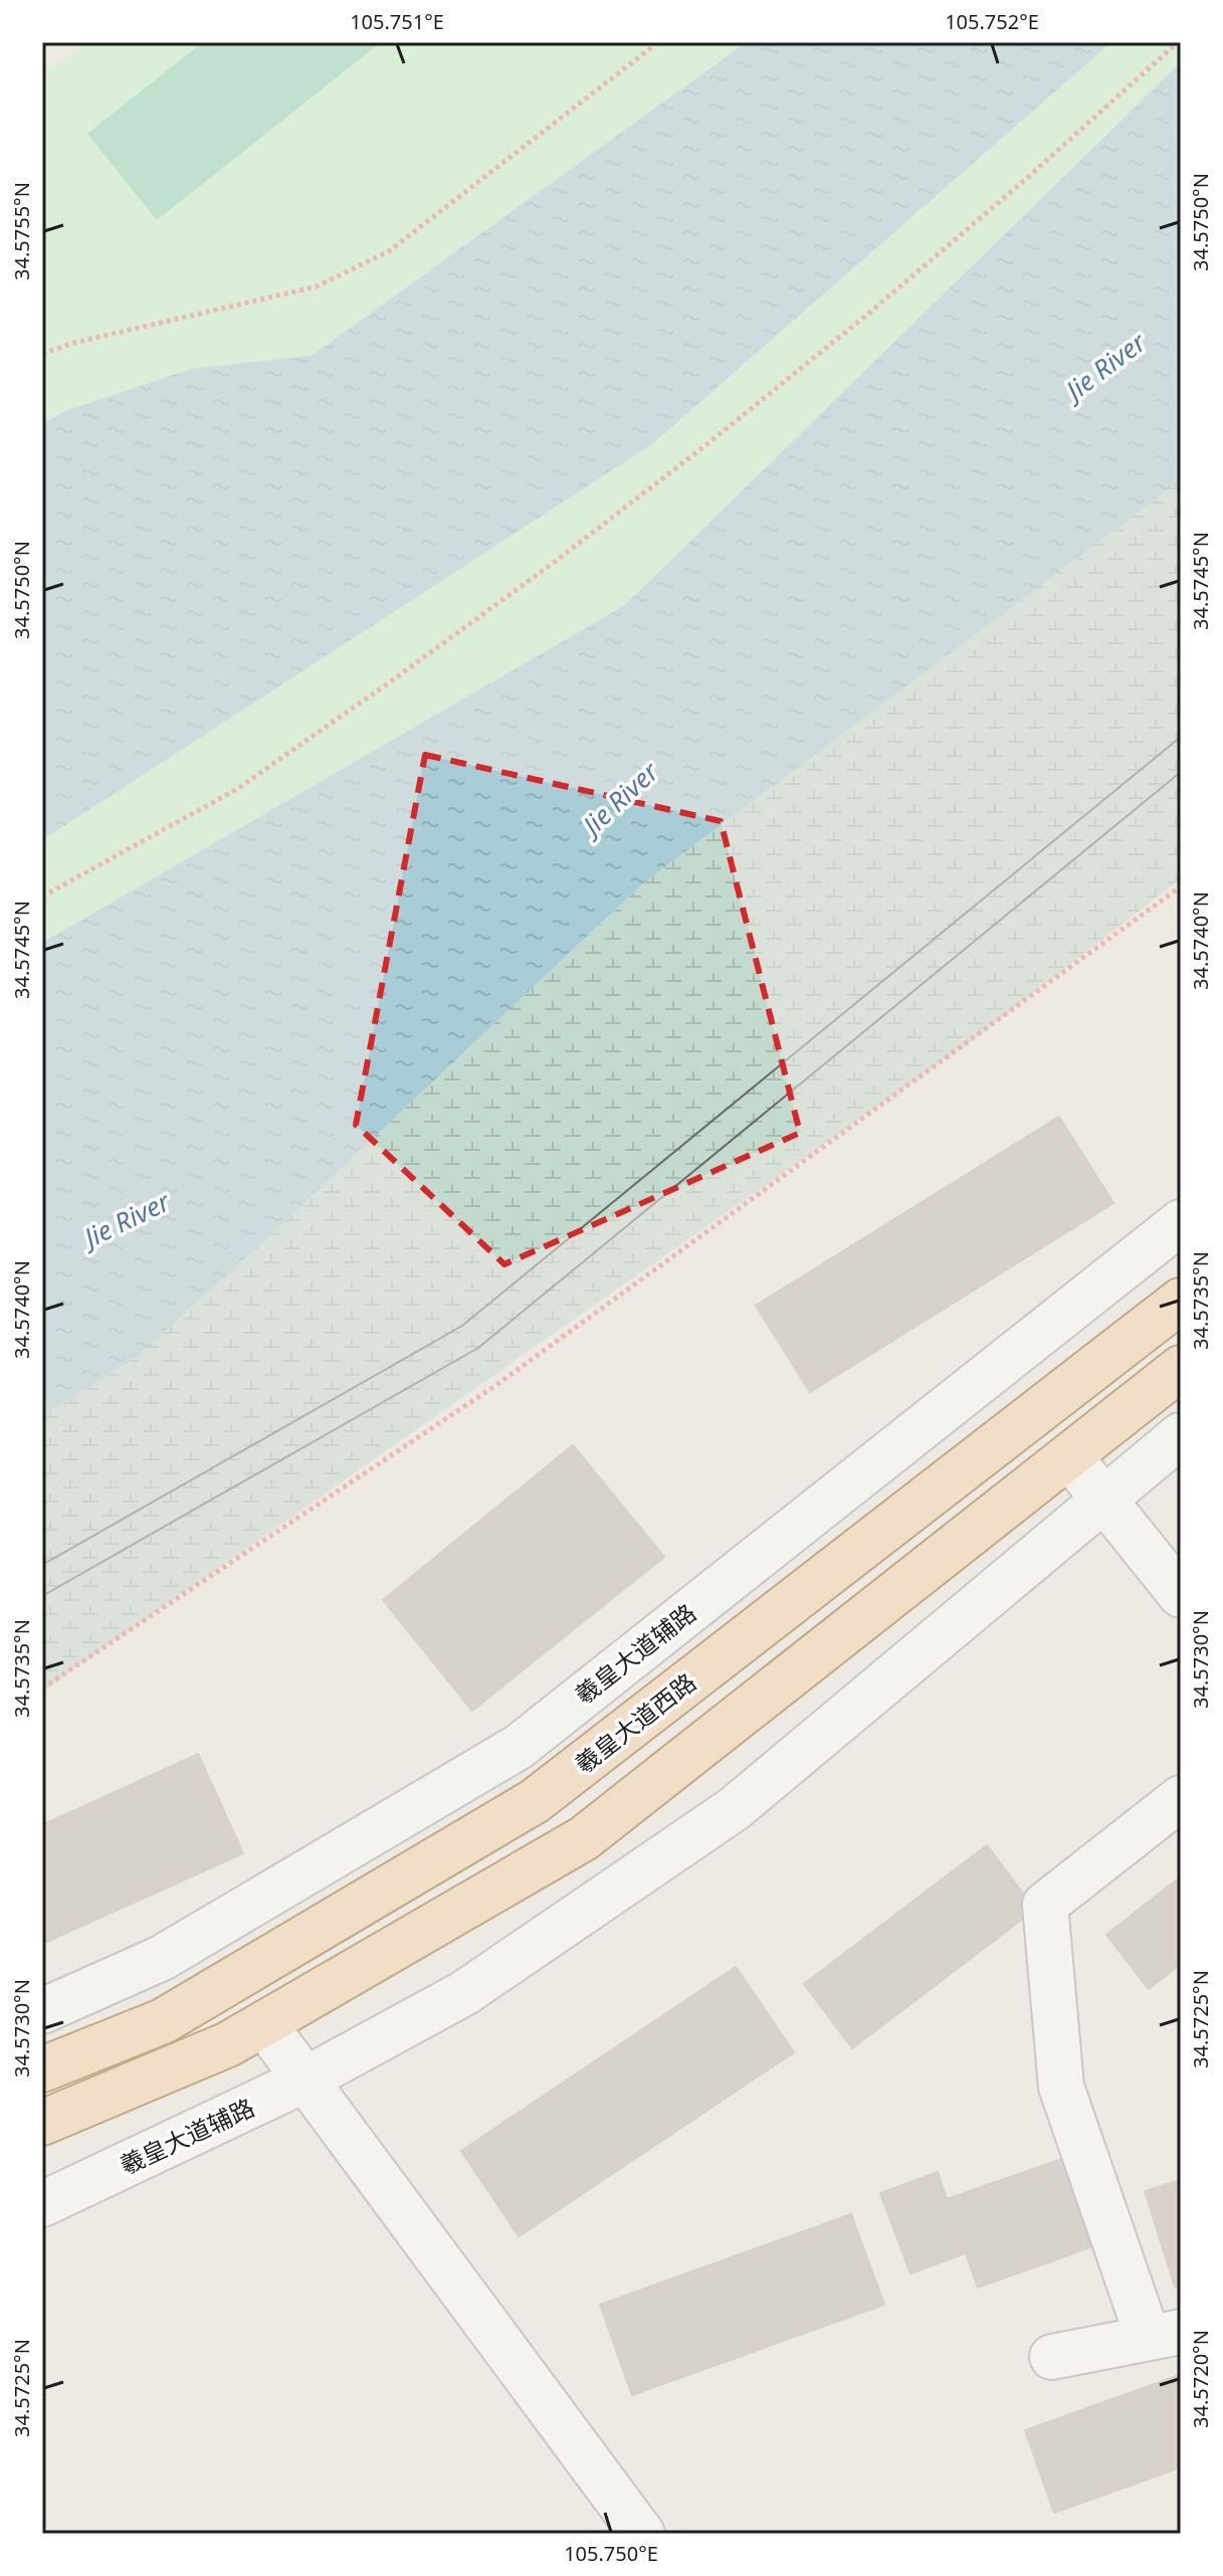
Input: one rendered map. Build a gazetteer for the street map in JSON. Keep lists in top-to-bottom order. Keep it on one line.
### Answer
{"streets":{"main road":["羲皇大道西路"],"street":["羲皇大道辅路"]},"water":["Jie River"],"coordinates":["105.751°E","105.752°E","34.5750°N","34.5755°N","34.5745°N","34.5740°N","34.5735°N","34.5730°N","34.5725°N","34.5720°N","105.750°E"]}
